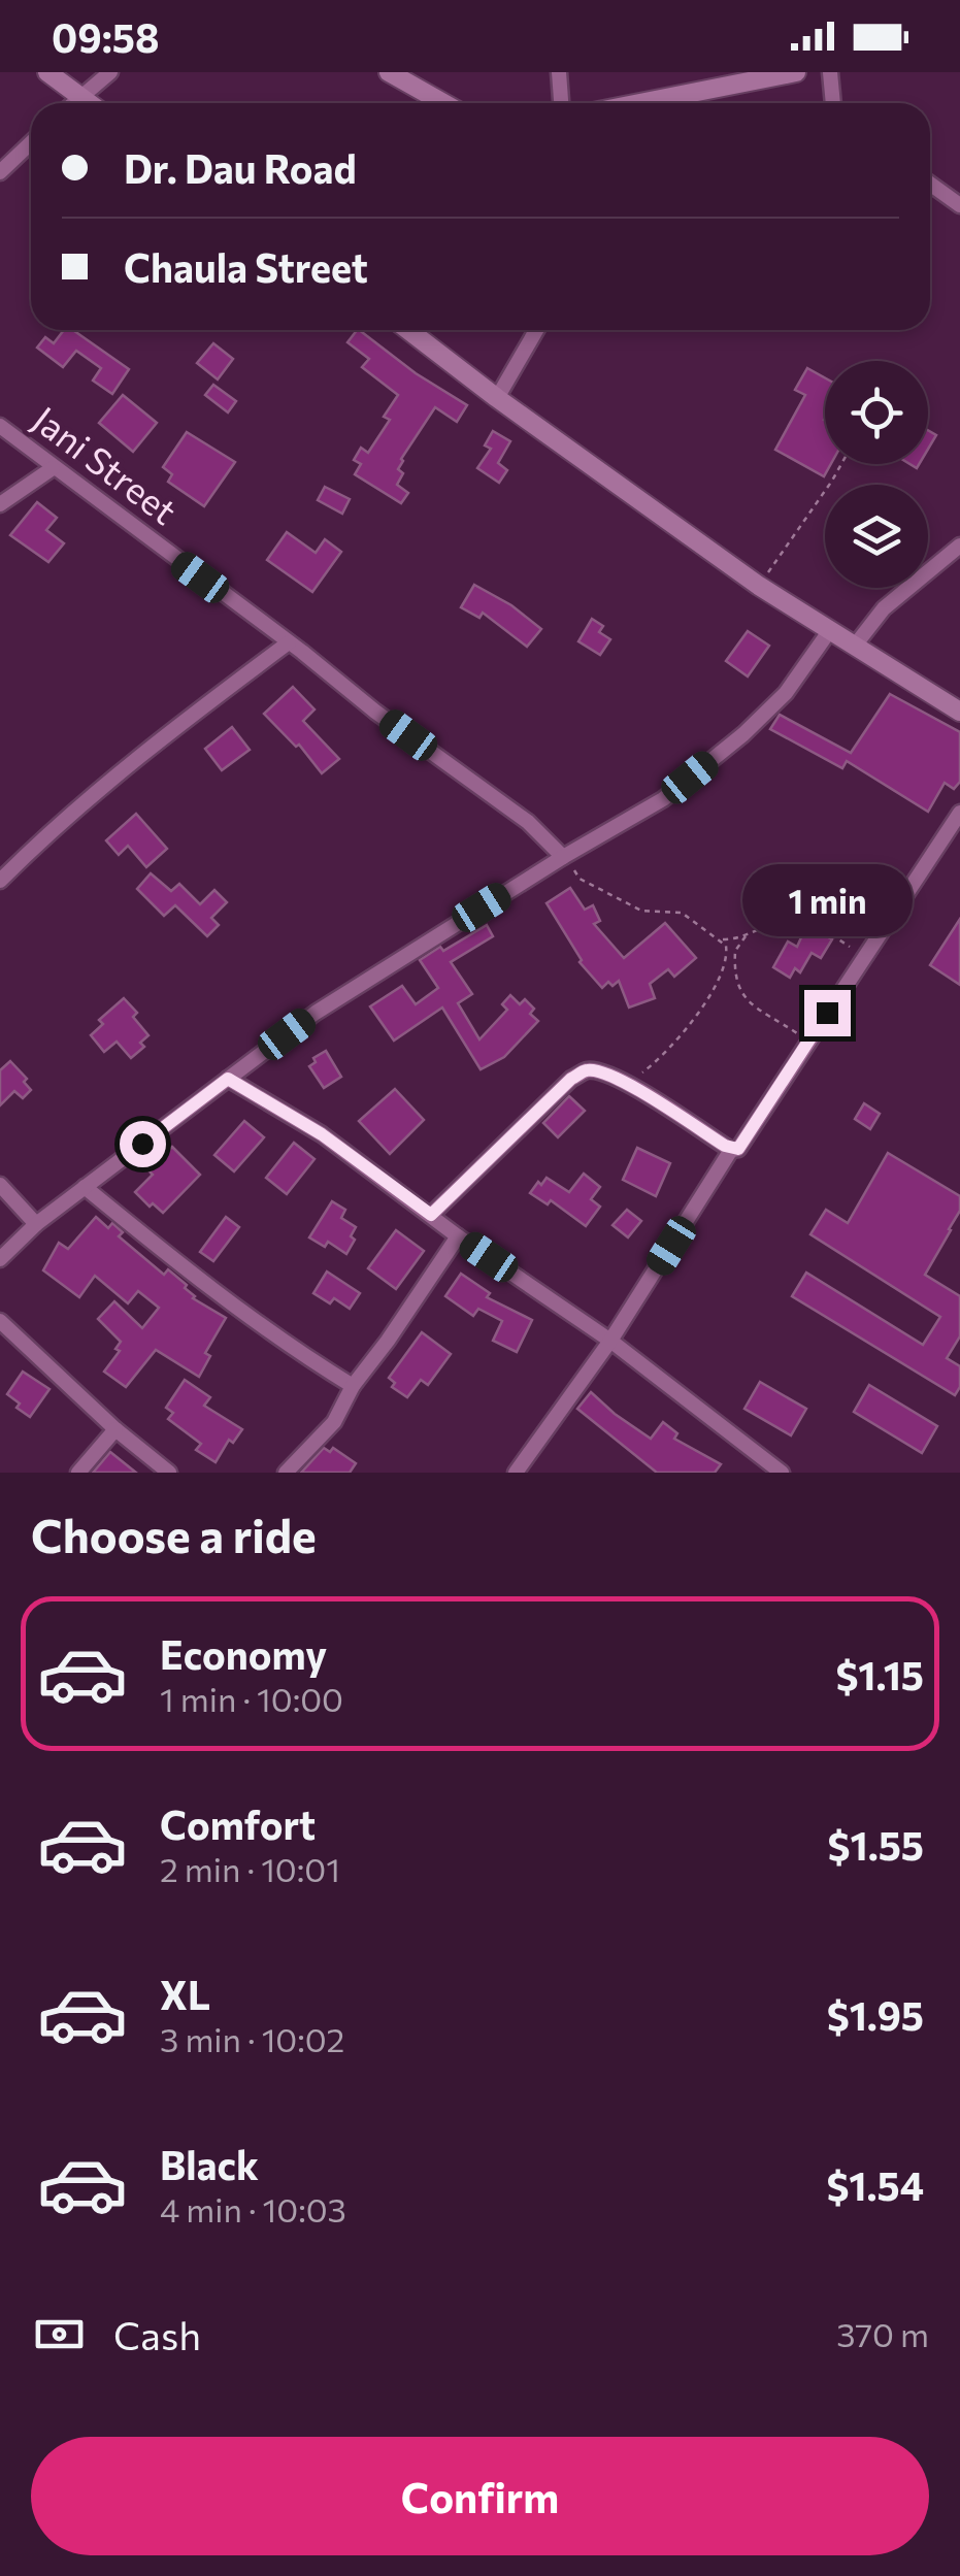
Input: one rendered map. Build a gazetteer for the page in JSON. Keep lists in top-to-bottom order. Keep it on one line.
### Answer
{"streets":{"street":["Jani Street"]},"page":{"status":"09:58","banner":["Dr. Dau Road","Chaula Street"],"bubble":"1 min","heading":"Choose a ride","list":[{"name":"Economy","note":"1 min · 10:00","value":"$1.15"},{"name":"Comfort","note":"2 min · 10:01","value":"$1.55"},{"name":"XL","note":"3 min · 10:02","value":"$1.95"},{"name":"Black","note":"4 min · 10:03","value":"$1.54"}],"pay":["Cash","370 m"],"buttons":"Confirm"}}
